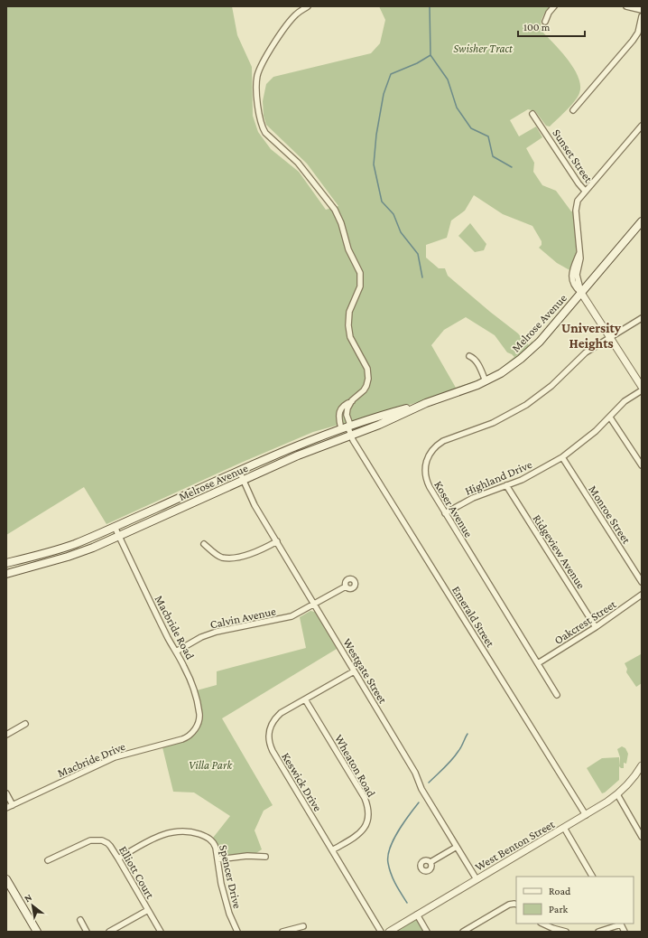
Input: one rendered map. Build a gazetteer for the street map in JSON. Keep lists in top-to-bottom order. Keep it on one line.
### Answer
{"streets":{"main road":["Melrose Avenue"],"street":["Sunset Street","Highland Drive","Koser Avenue","Monroe Street","Ridgeview Avenue","Emerald Street","Calvin Avenue","Oakcrest Street","Macbride Road","Westgate Street","Macbride Drive","Wheaton Road","Keswick Drive","West Benton Street","Elliott Court","Spencer Drive"]},"crossings":[["Sunset Street","Melrose Avenue"],["Sunset Street","Koser Avenue"],["Melrose Avenue","Emerald Street"],["Melrose Avenue","Macbride Road"],["Melrose Avenue","Westgate Street"],["Highland Drive","Koser Avenue"],["Highland Drive","Monroe Street"],["Highland Drive","Ridgeview Avenue"],["Koser Avenue","Oakcrest Street"],["Ridgeview Avenue","Oakcrest Street"],["Emerald Street","West Benton Street"],["Calvin Avenue","Macbride Road"],["Calvin Avenue","Westgate Street"],["Macbride Road","Macbride Drive"],["Westgate Street","Keswick Drive"],["Westgate Street","West Benton Street"],["Wheaton Road","Keswick Drive"],["Elliott Court","Spencer Drive"]],"districts":["University Heights"],"parks":["Swisher Tract","Villa Park"],"legend":["Road","Park"],"scale_bar":"100 m","north":"top left"}
